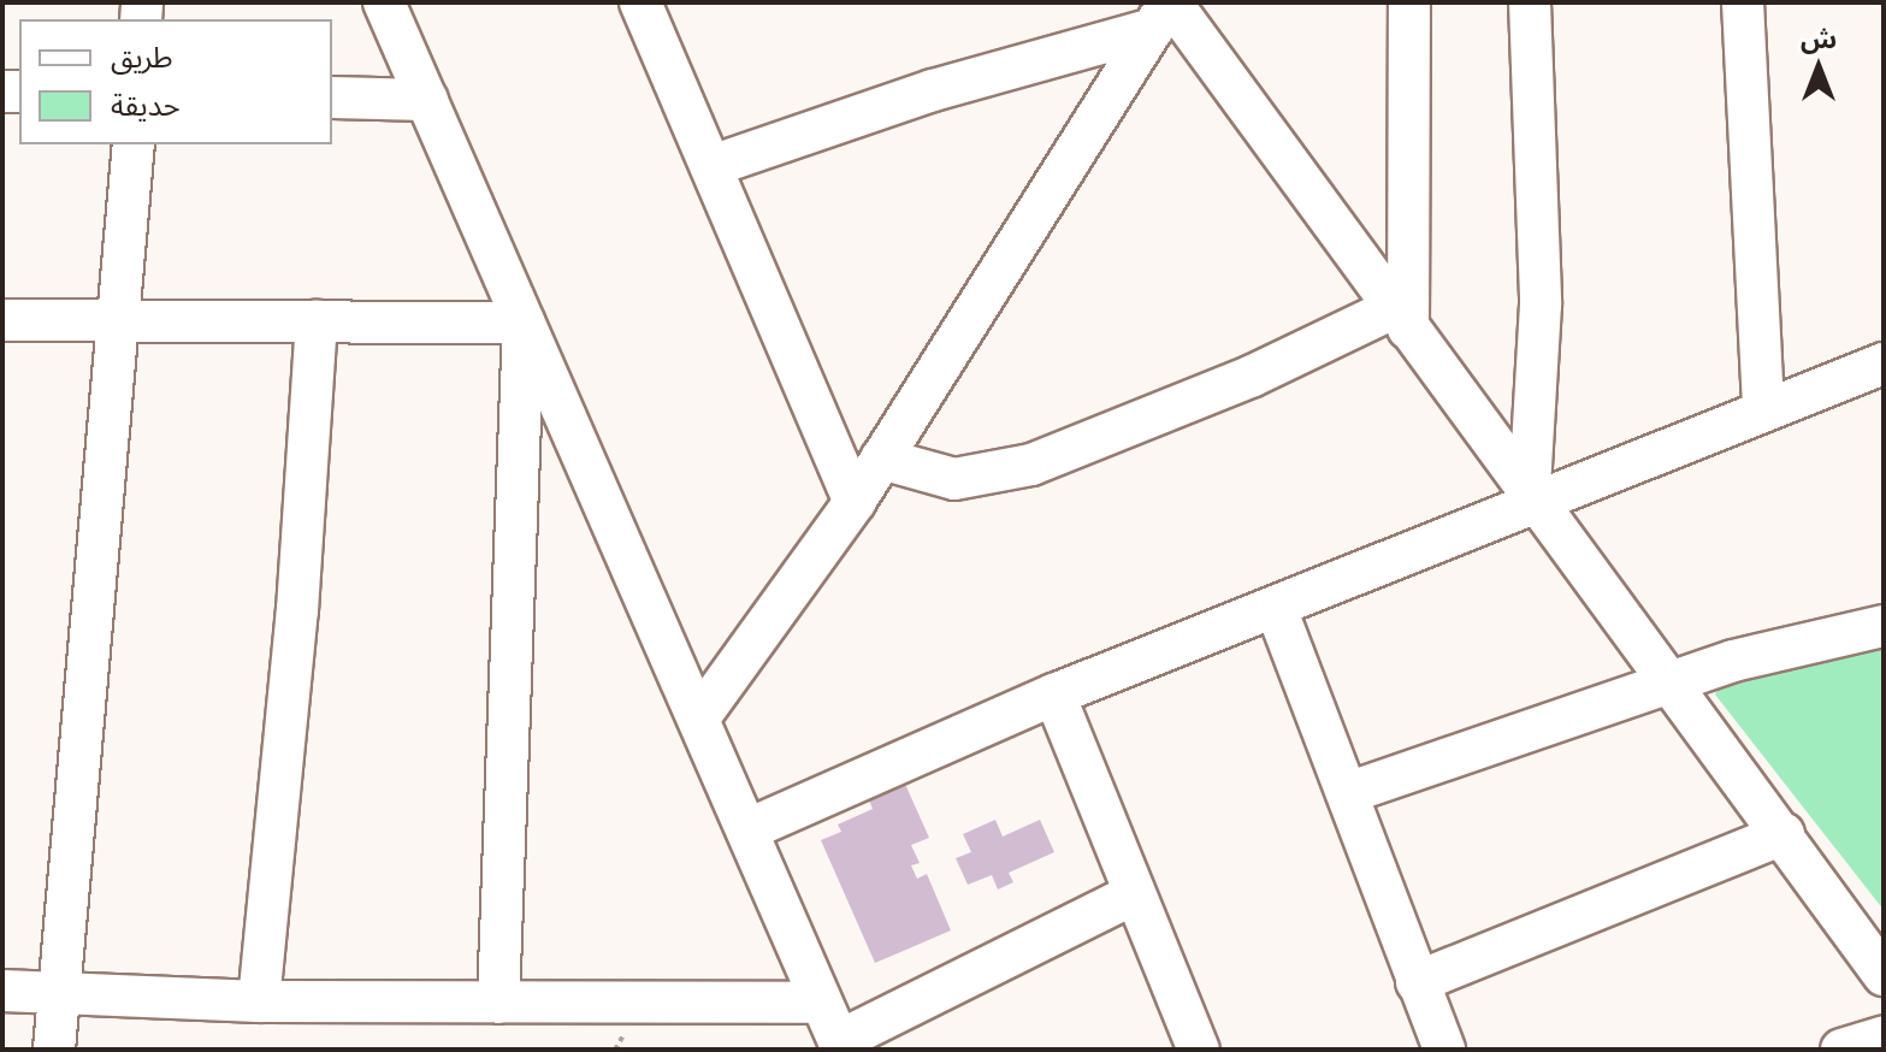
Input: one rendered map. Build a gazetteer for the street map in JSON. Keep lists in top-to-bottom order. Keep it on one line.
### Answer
{"legend":["طريق","حديقة"],"north":"top"}
